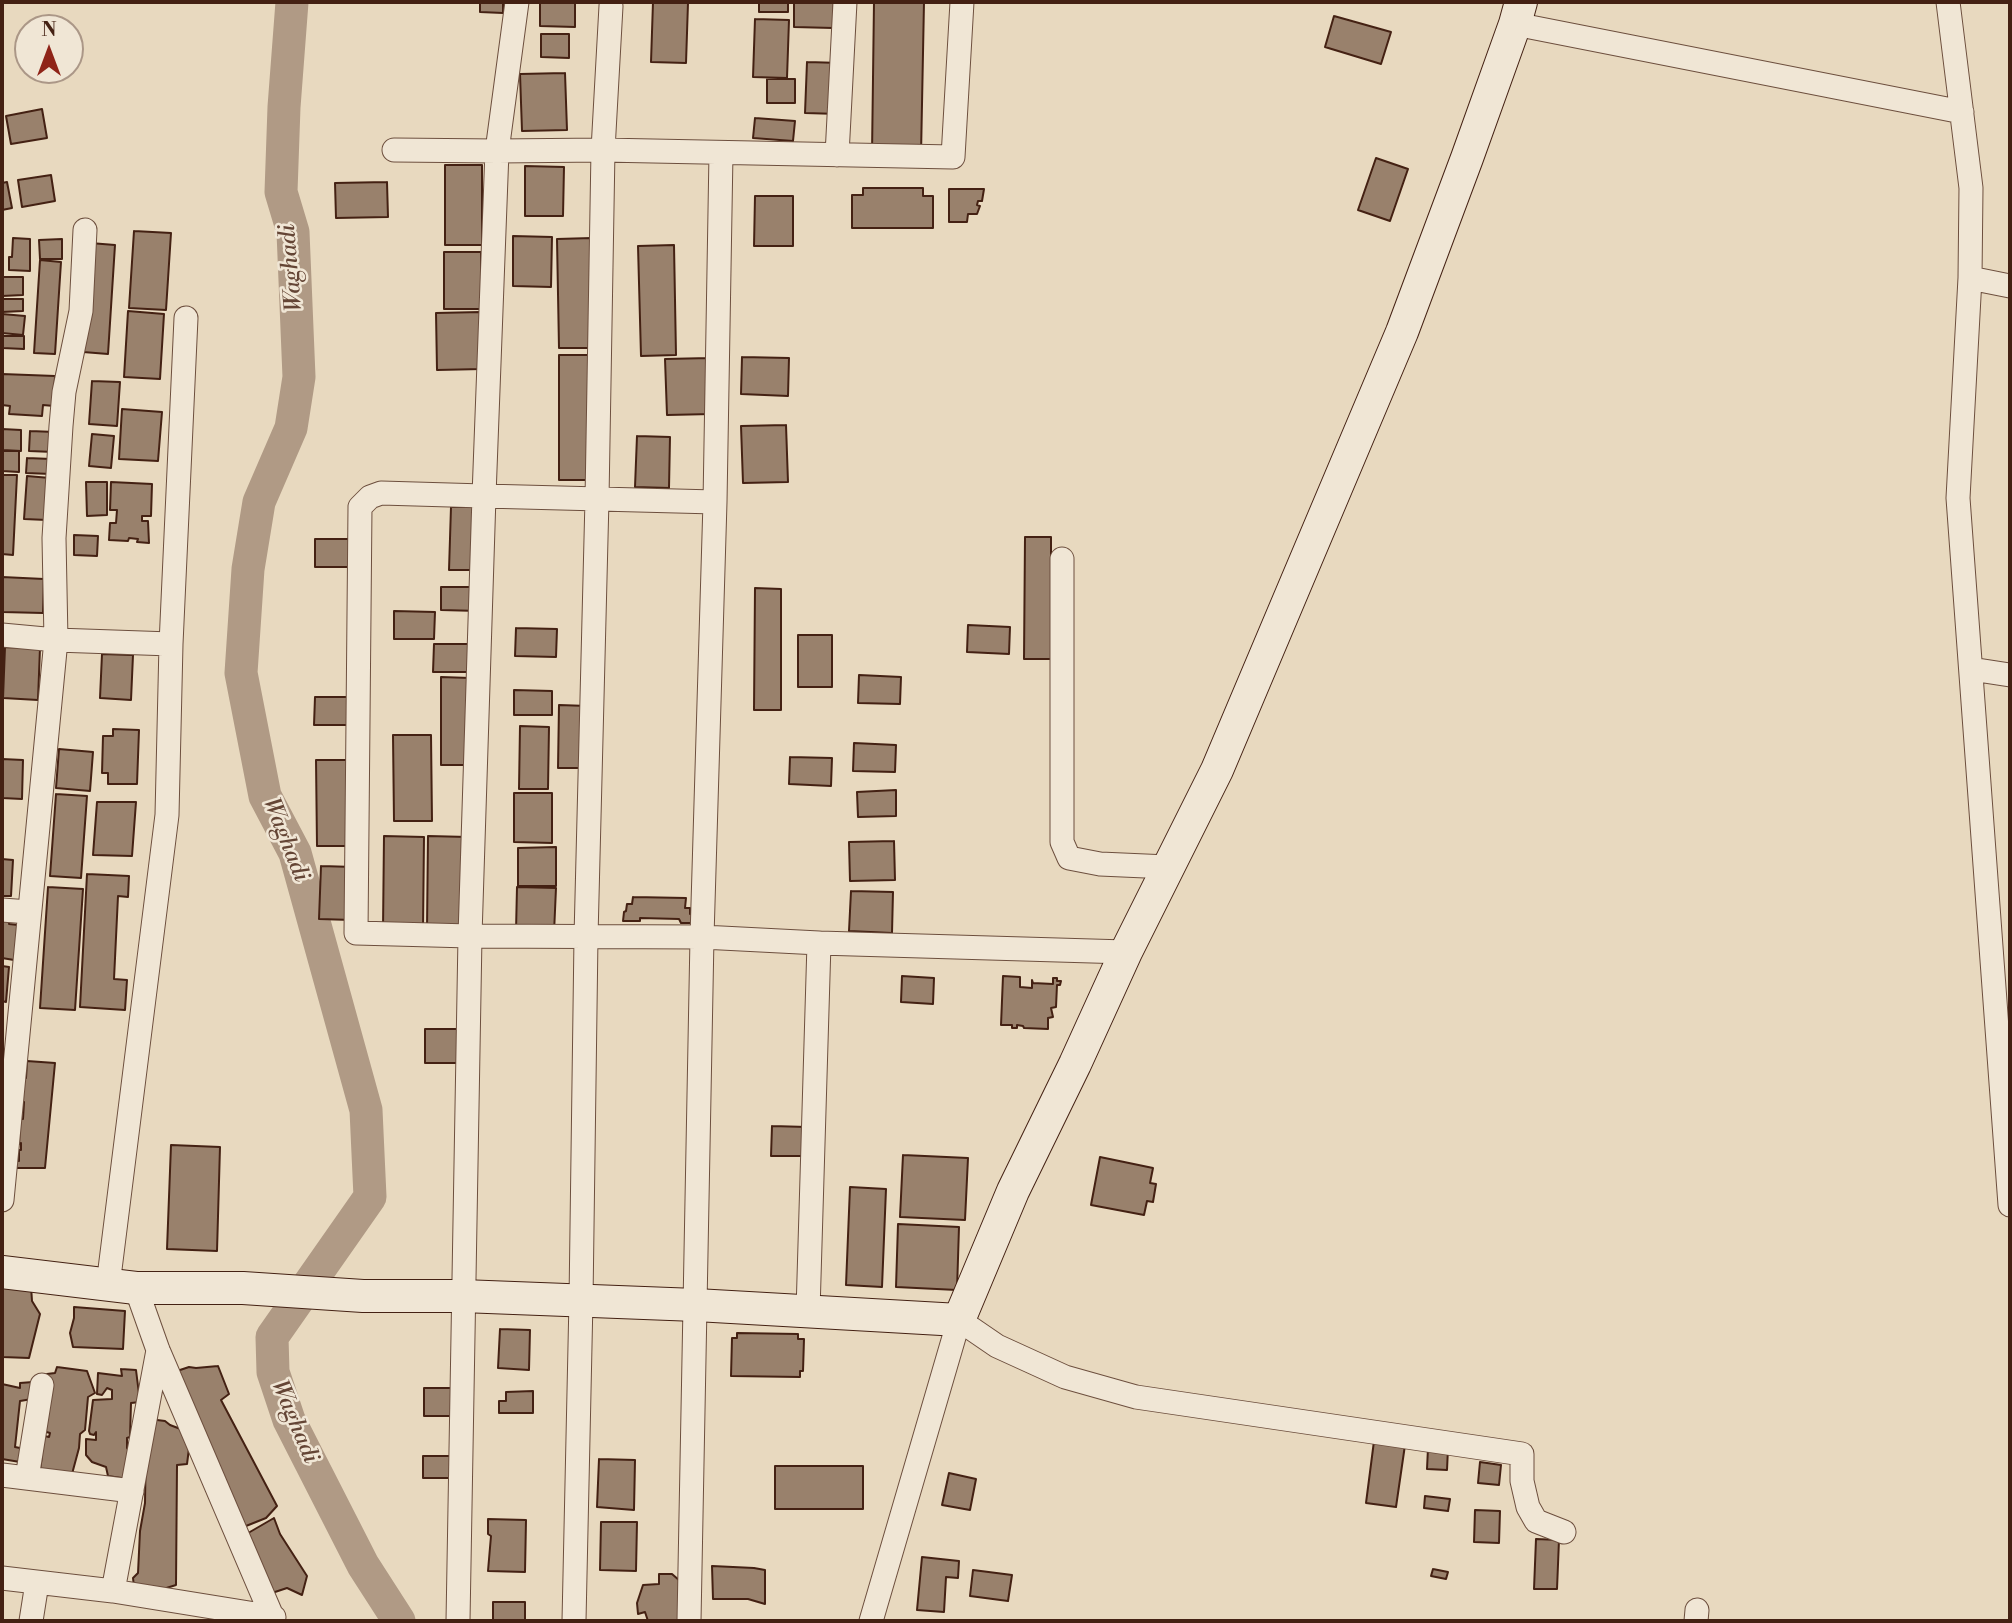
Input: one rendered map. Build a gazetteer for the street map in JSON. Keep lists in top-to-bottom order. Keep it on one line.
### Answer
{"water":["Waghadi"],"north":"top"}
